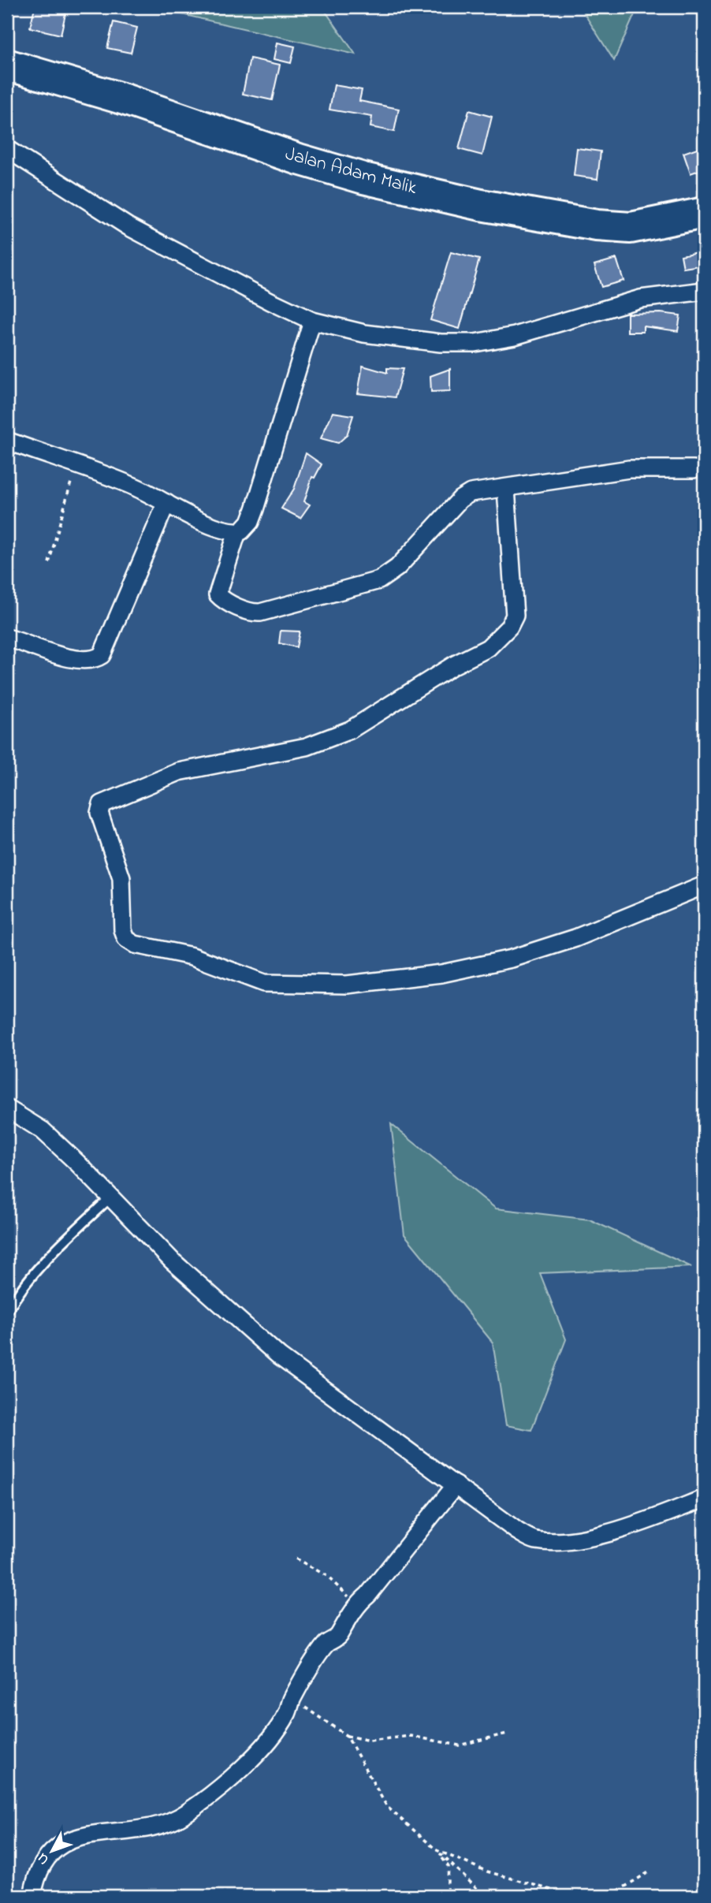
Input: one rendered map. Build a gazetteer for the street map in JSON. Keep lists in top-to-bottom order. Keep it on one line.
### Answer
{"streets":{"highway":["Jalan Adam Malik"]},"north":"bottom left"}
